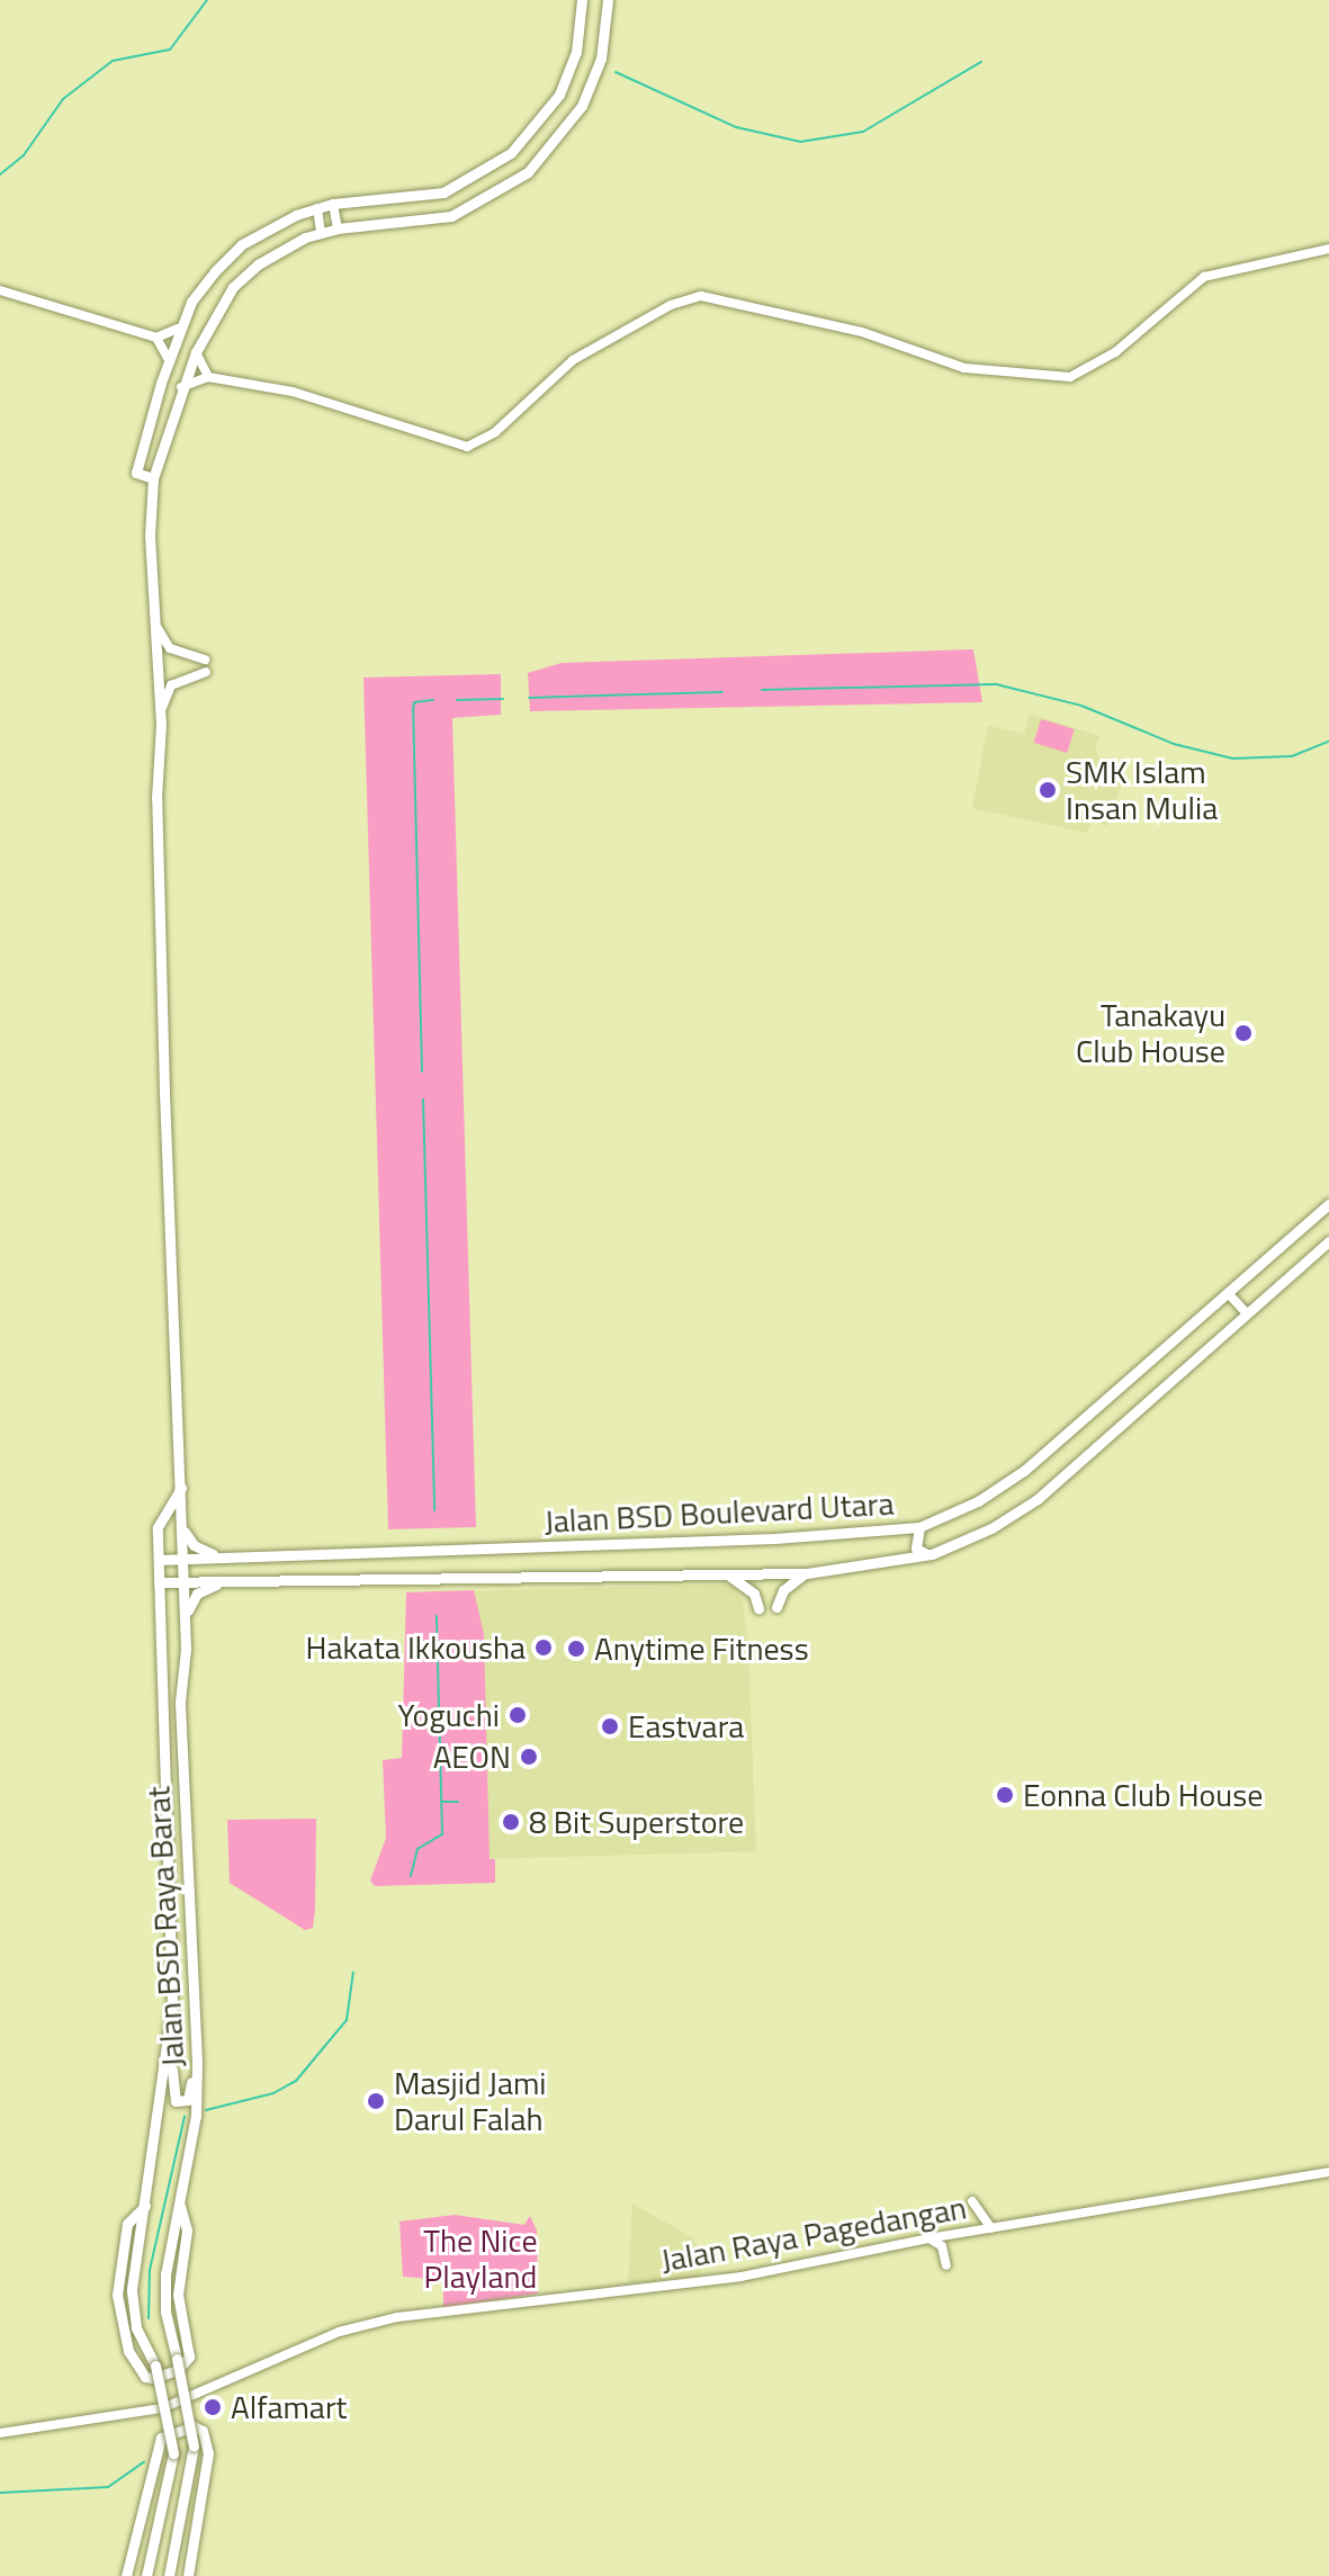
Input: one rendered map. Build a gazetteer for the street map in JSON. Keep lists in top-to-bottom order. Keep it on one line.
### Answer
{"streets":{"main road":["Jalan BSD Boulevard Utara","Jalan BSD Raya Barat"],"street":["Jalan Raya Pagedangan"]},"crossings":[["Jalan BSD Boulevard Utara","Jalan BSD Raya Barat"]],"parks":["The Nice Playland"],"places":["SMK Islam Insan Mulia","Tanakayu Club House","Hakata Ikkousha","Anytime Fitness","Yoguchi","Eastvara","AEON","Eonna Club House","8 Bit Superstore","Masjid Jami Darul Falah","Alfamart"]}
